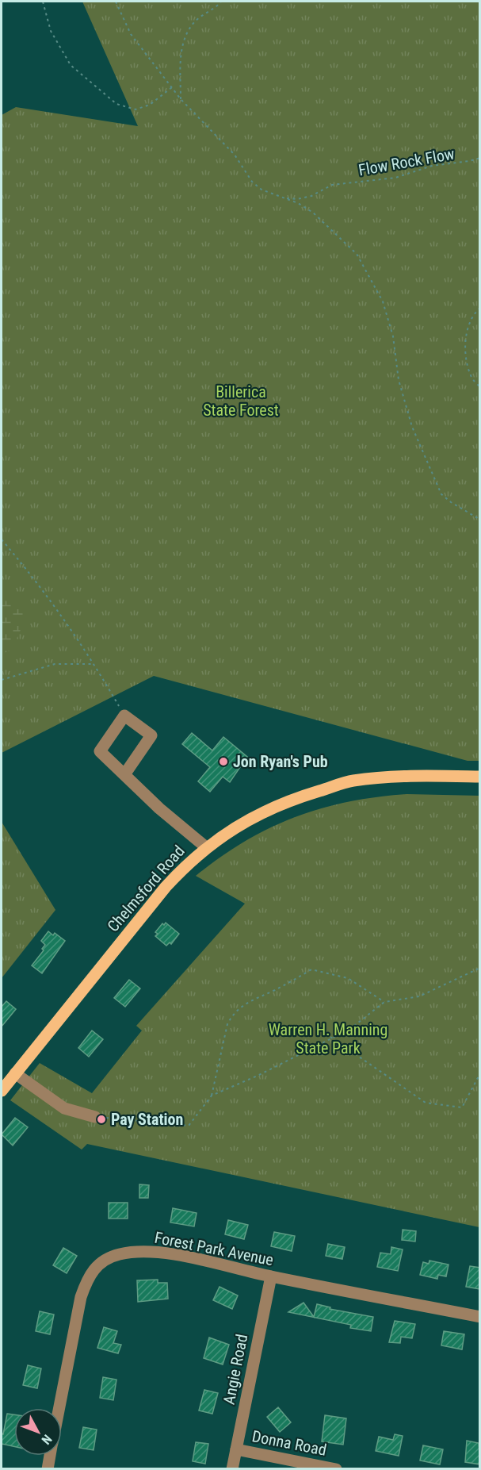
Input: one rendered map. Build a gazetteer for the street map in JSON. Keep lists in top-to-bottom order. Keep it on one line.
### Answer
{"streets":{"main road":["Chelmsford Road"],"street":["Forest Park Avenue","Angie Road","Donna Road"],"path":["Flow Rock Flow"]},"crossings":[["Forest Park Avenue","Angie Road"],["Angie Road","Donna Road"]],"parks":["Billerica State Forest","Warren H. Manning State Park"],"places":["Jon Ryan's Pub","Pay Station"],"north":"bottom right"}
